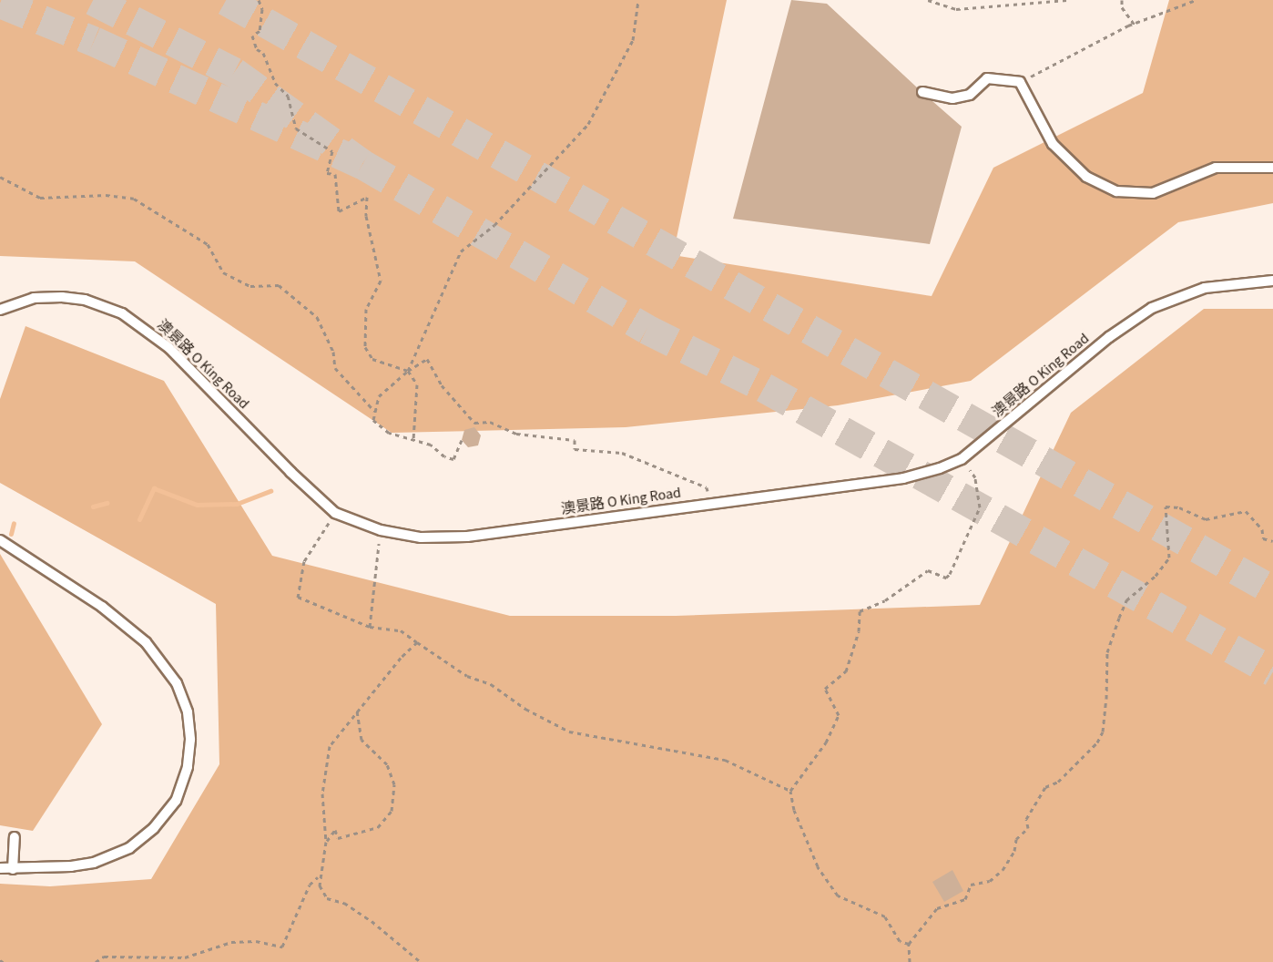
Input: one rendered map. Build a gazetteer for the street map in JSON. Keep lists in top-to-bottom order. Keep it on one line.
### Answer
{"streets":{"lane":["澳景路 O King Road"]}}
